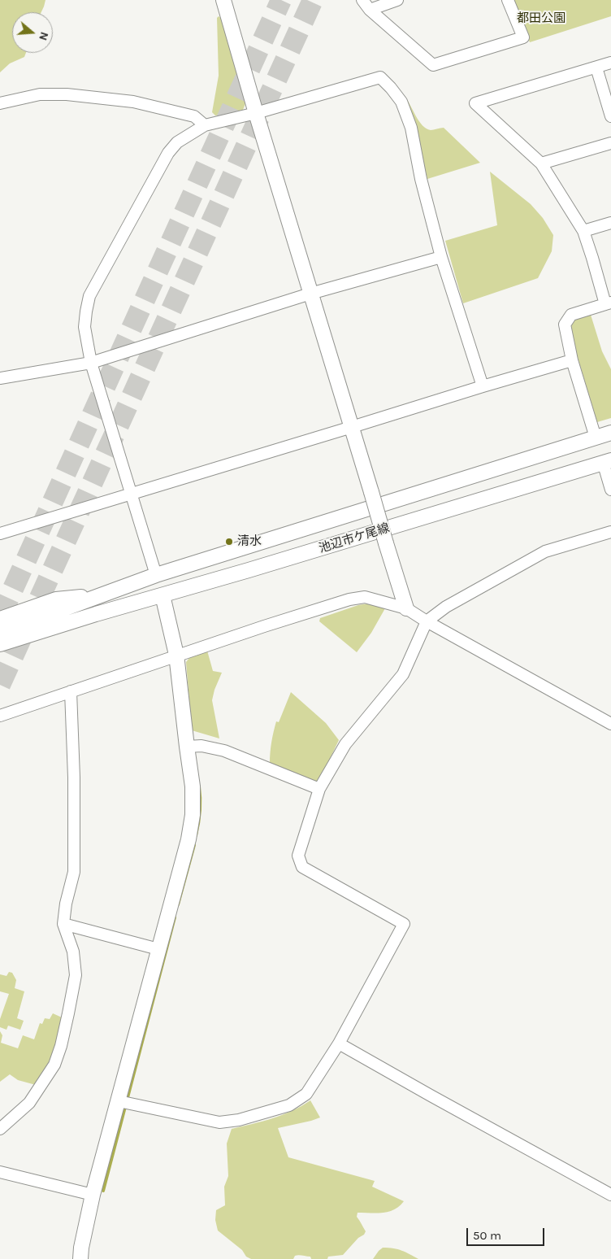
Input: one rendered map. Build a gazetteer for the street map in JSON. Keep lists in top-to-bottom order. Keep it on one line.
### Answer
{"streets":{"street":["池辺市ケ尾線"]},"parks":["都田公園"],"places":["清水"],"scale_bar":"50 m","north":"right"}
